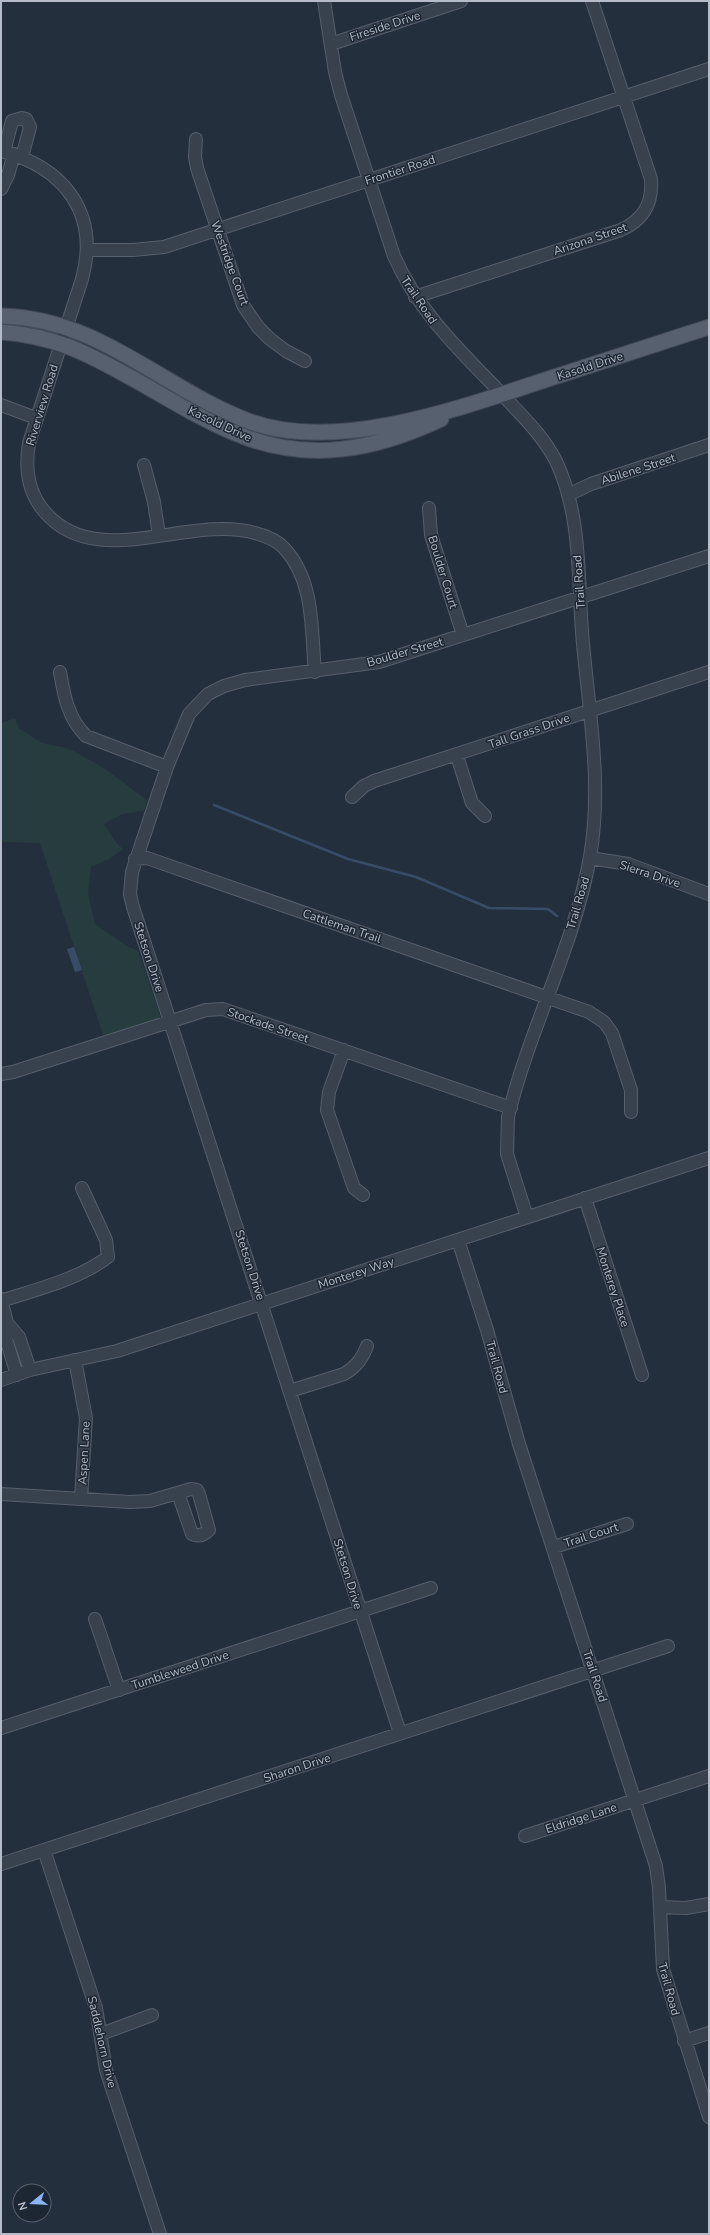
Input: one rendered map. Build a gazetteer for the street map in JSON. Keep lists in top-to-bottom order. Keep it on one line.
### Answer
{"streets":{"main road":["Kasold Drive"],"street":["Fireside Drive","Frontier Road","Arizona Street","Westridge Court","Trail Road","Riverview Road","Abilene Street","Boulder Court","Boulder Street","Tall Grass Drive","Sierra Drive","Cattleman Trail","Stetson Drive","Stockade Street","Monterey Way","Monterey Place","Aspen Lane","Trail Court","Tumbleweed Drive","Sharon Drive","Eldridge Lane","Saddlehorn Drive"]},"crossings":[["Fireside Drive","Trail Road"],["Frontier Road","Arizona Street"],["Frontier Road","Westridge Court"],["Frontier Road","Trail Road"],["Frontier Road","Riverview Road"],["Arizona Street","Trail Road"],["Trail Road","Kasold Drive"],["Trail Road","Abilene Street"],["Trail Road","Boulder Street"],["Trail Road","Tall Grass Drive"],["Trail Road","Sierra Drive"],["Trail Road","Cattleman Trail"],["Trail Road","Stockade Street"],["Trail Road","Monterey Way"],["Trail Road","Trail Court"],["Trail Road","Sharon Drive"],["Trail Road","Eldridge Lane"],["Kasold Drive","Riverview Road"],["Riverview Road","Boulder Street"],["Boulder Court","Boulder Street"],["Boulder Street","Stetson Drive"],["Cattleman Trail","Stetson Drive"],["Stetson Drive","Stockade Street"],["Stetson Drive","Monterey Way"],["Stetson Drive","Tumbleweed Drive"],["Stetson Drive","Sharon Drive"],["Monterey Way","Monterey Place"],["Monterey Way","Aspen Lane"],["Sharon Drive","Saddlehorn Drive"]],"north":"left"}
